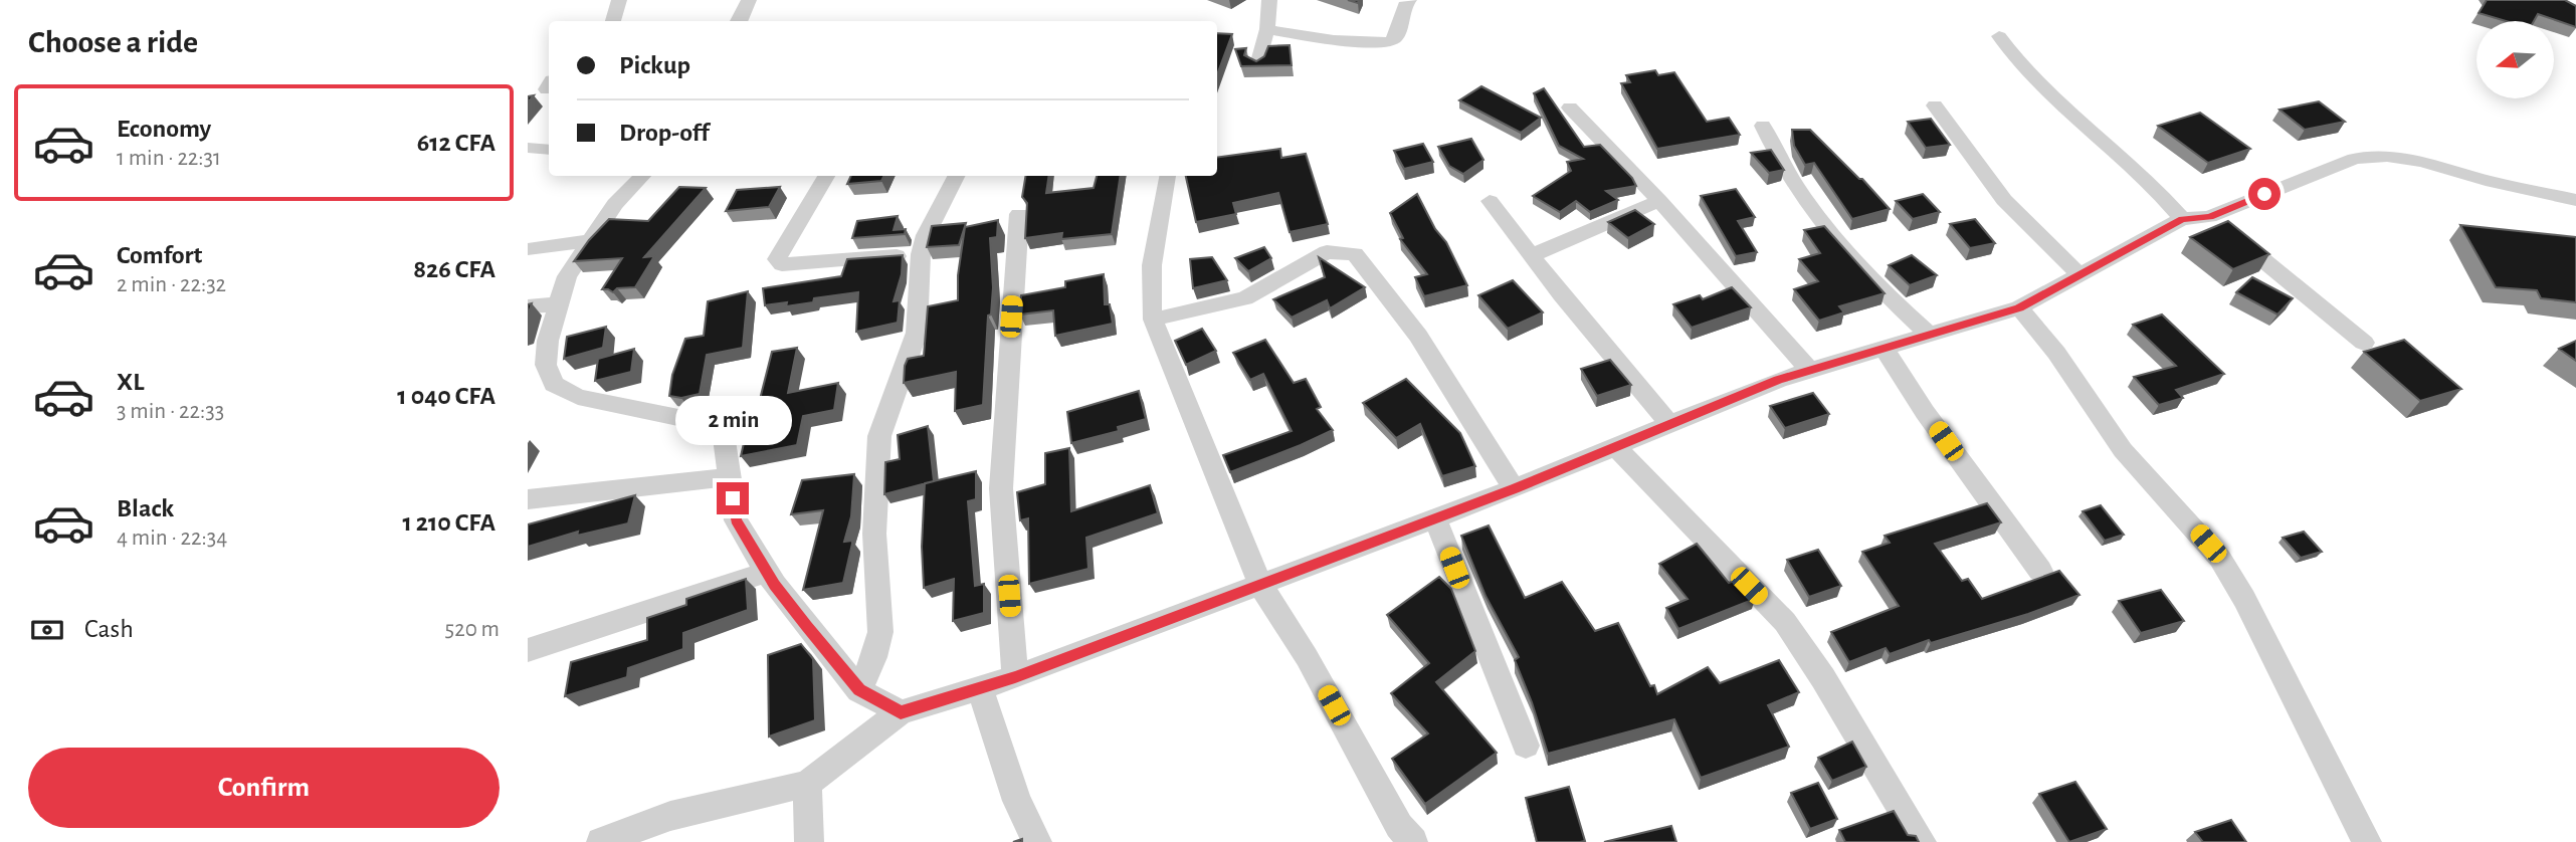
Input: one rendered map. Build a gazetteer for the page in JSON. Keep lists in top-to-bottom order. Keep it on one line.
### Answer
{"north":"left","page":{"heading":"Choose a ride","banner":["Pickup","Drop-off"],"list":[{"name":"Economy","note":"1 min · 22:31","value":"612 CFA"},{"name":"Comfort","note":"2 min · 22:32","value":"826 CFA"},{"name":"XL","note":"3 min · 22:33","value":"1 040 CFA"},{"name":"Black","note":"4 min · 22:34","value":"1 210 CFA"}],"bubble":"2 min","pay":["Cash","520 m"],"buttons":"Confirm"}}
